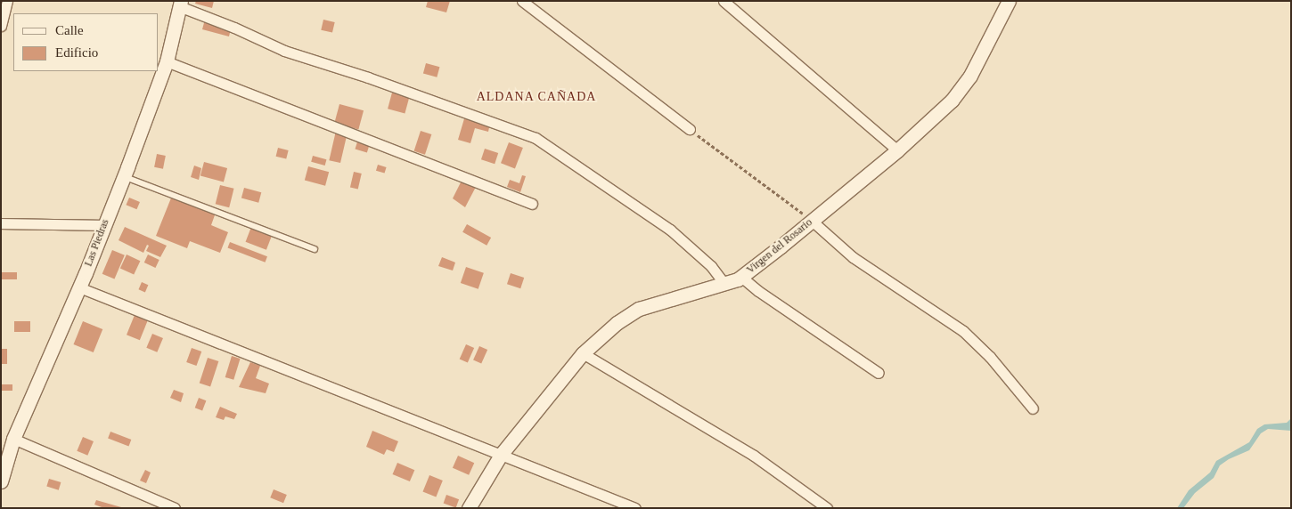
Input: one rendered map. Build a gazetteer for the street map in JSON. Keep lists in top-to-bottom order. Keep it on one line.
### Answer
{"streets":{"street":["Las Piedras","Virgen del Rosario"]},"districts":["ALDANA CAÑADA"],"legend":["Calle","Edificio"]}
